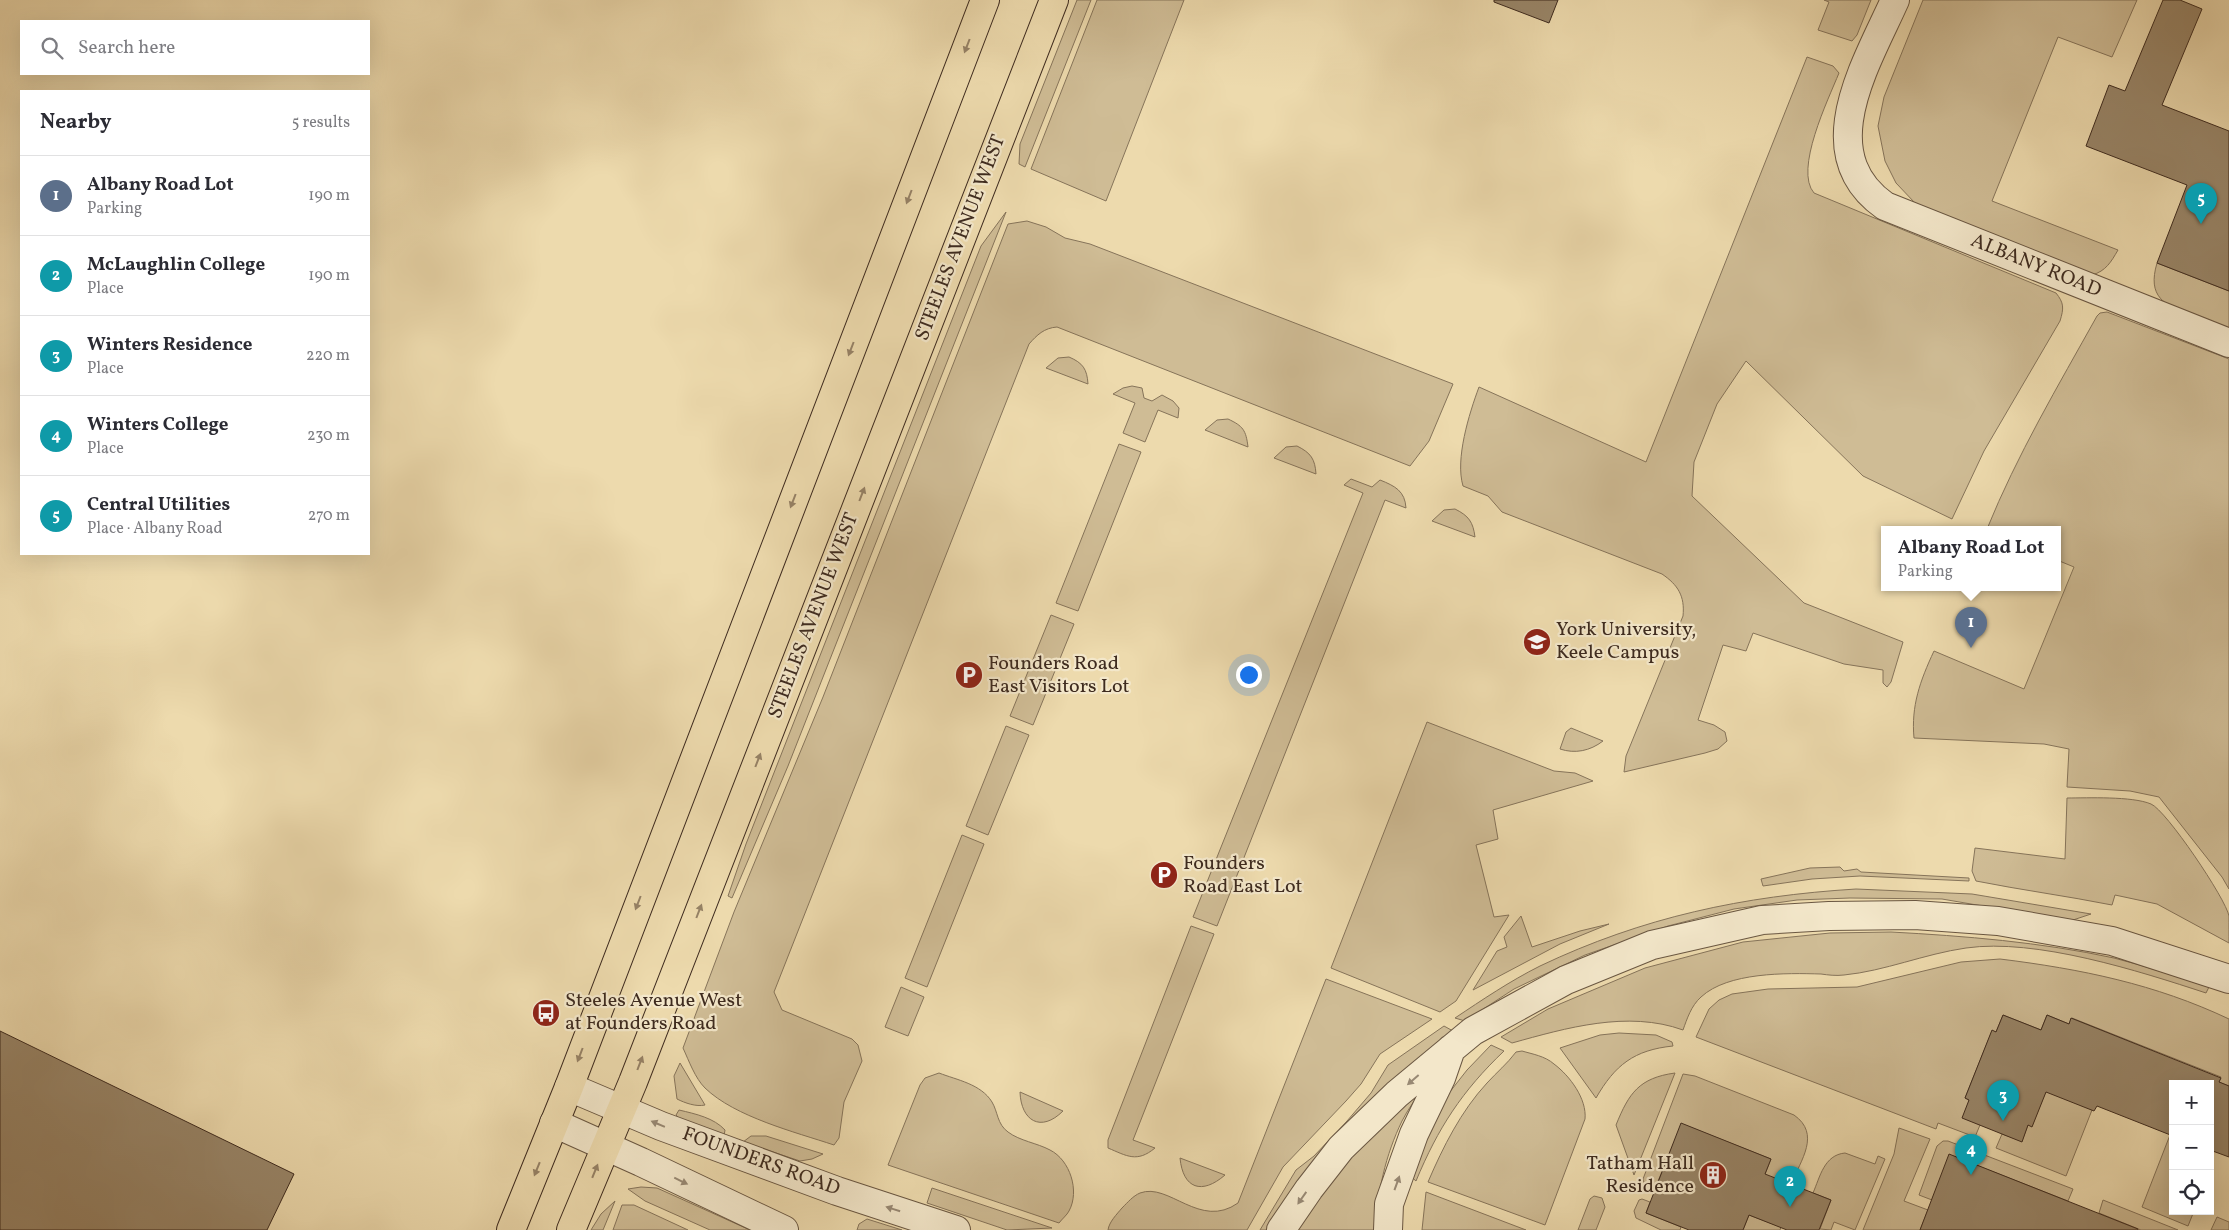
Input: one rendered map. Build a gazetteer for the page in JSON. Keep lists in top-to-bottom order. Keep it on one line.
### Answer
{"streets":{"main road":["STEELES AVENUE WEST"],"street":["ALBANY ROAD","FOUNDERS ROAD"]},"crossings":[["STEELES AVENUE WEST","FOUNDERS ROAD"]],"places":{"school or university":["York University, Keele Campus"],"parking":["Founders Road East Visitors Lot","Founders Road East Lot"],"bus stop":["Steeles Avenue West at Founders Road"],"building":["Tatham Hall Residence"]},"page":{"search":"Search here","heading":["Nearby","5 results"],"list":[{"mark":"1","name":"Albany Road Lot","note":"Parking","value":"190 m"},{"mark":"2","name":"McLaughlin College","note":"Place","value":"190 m"},{"mark":"3","name":"Winters Residence","note":"Place","value":"220 m"},{"mark":"4","name":"Winters College","note":"Place","value":"230 m"},{"mark":"5","name":"Central Utilities","note":"Place · Albany Road","value":"270 m"}],"pins":["5","1","3","4","2"],"popup":["Albany Road Lot","Parking"],"map_buttons":["+","−"]}}
